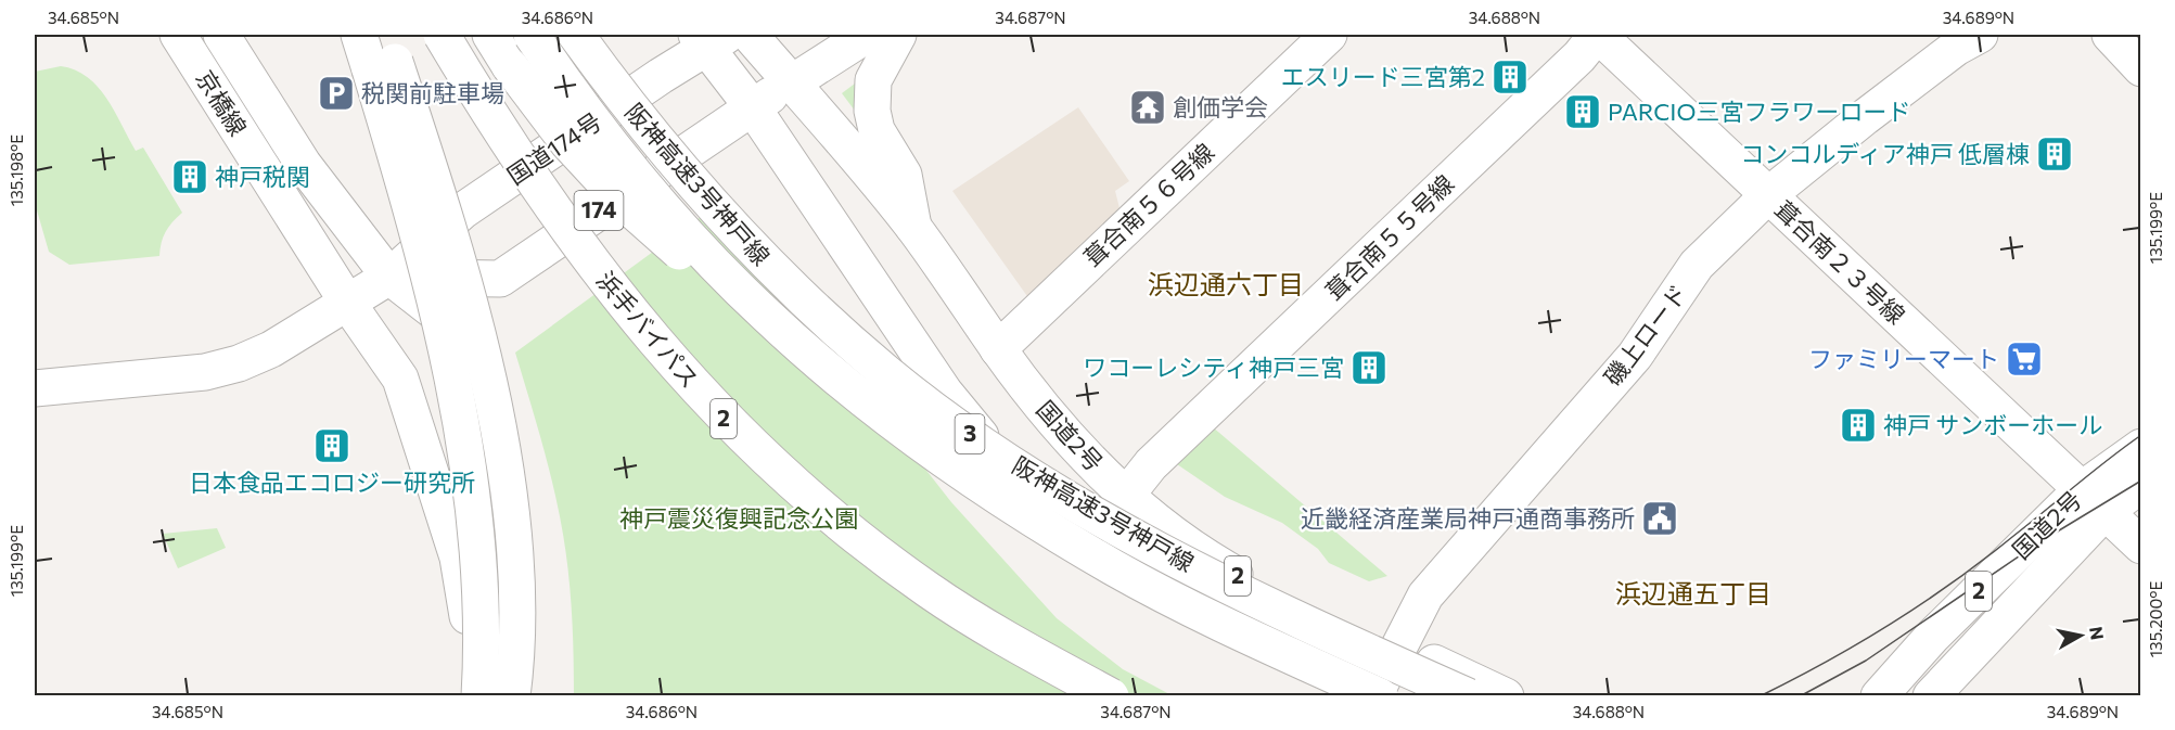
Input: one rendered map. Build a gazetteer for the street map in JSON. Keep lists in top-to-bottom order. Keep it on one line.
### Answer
{"streets":{"main road":["京橋線","国道174号","阪神高速3号神戸線","葺合南５６号線","174","葺合南５５号線","葺合南２３号線","浜手バイパス","磯上ロード","2","3","国道2号"]},"crossings":[["京橋線","国道174号"],["京橋線","174"],["国道174号","174"],["国道174号","2"],["阪神高速3号神戸線","3"],["葺合南５６号線","国道2号"],["174","2"],["174","国道2号"],["葺合南５５号線","葺合南２３号線"],["葺合南５５号線","国道2号"],["葺合南２３号線","磯上ロード"],["葺合南２３号線","国道2号"],["磯上ロード","国道2号"]],"districts":["浜辺通六丁目","浜辺通五丁目"],"parks":["神戸震災復興記念公園"],"places":{"building":["エスリード三宮第2","PARCIO三宮フラワーロード","コンコルディア神戸 低層棟","神戸税関","ワコーレシティ神戸三宮","神戸 サンボーホール","日本食品エコロジー研究所"],"parking":["税関前駐車場"],"temple":["創価学会"],"supermarket":["ファミリーマート"],"public building":["近畿経済産業局神戸通商事務所"]},"north":"right","coordinates":["34.685°N","34.686°N","34.687°N","34.688°N","34.689°N","135.198°E","135.199°E","135.200°E"]}
